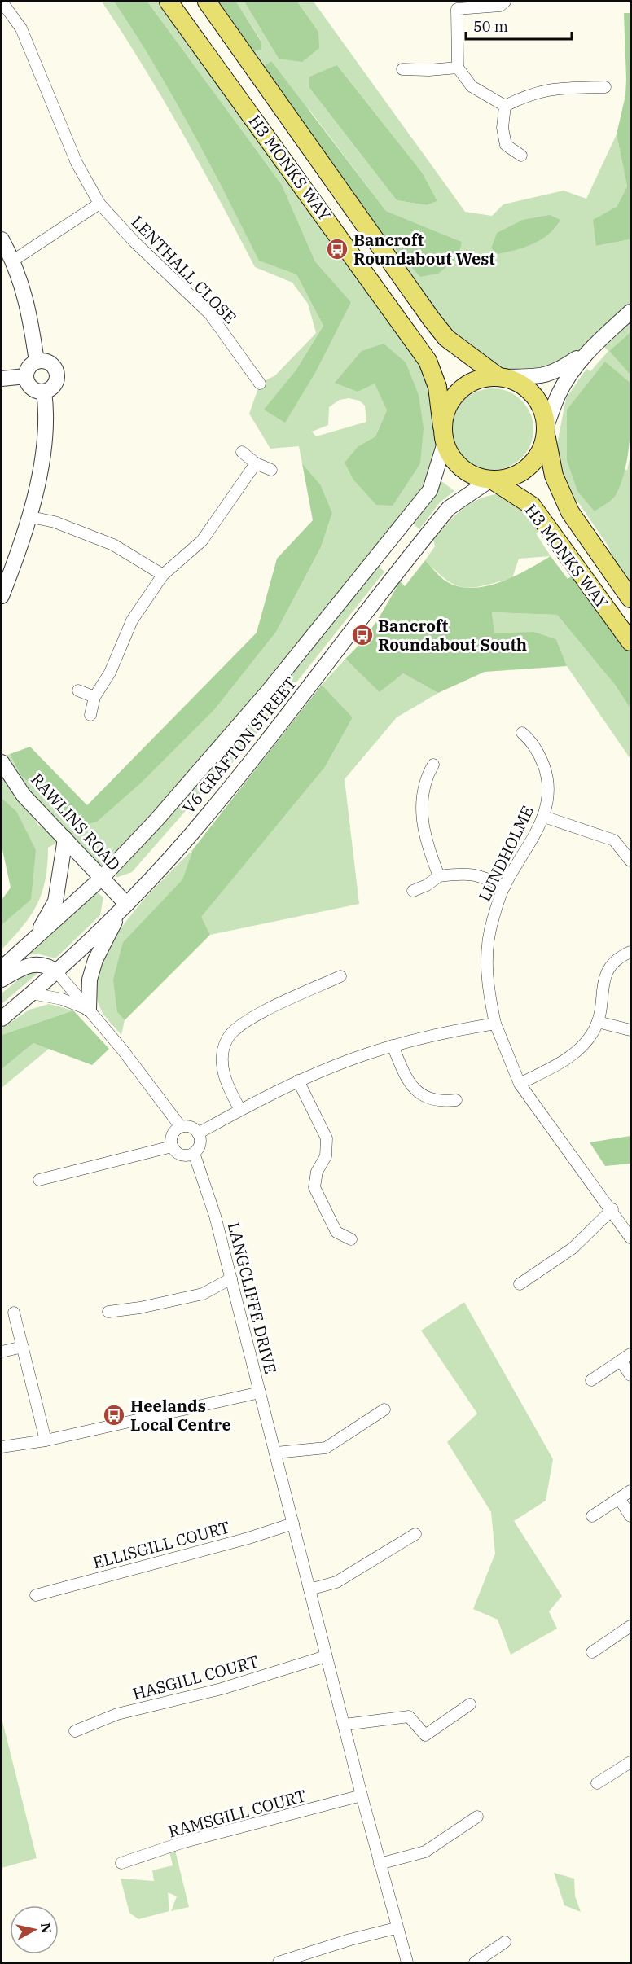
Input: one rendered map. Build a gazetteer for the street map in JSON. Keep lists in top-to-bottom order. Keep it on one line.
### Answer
{"streets":{"main road":["H3 MONKS WAY"],"street":["LENTHALL CLOSE","V6 GRAFTON STREET","RAWLINS ROAD","LUNDHOLME","LANGCLIFFE DRIVE","ELLISGILL COURT","HASGILL COURT","RAMSGILL COURT"]},"crossings":[["H3 MONKS WAY","V6 GRAFTON STREET"],["V6 GRAFTON STREET","RAWLINS ROAD"],["LANGCLIFFE DRIVE","ELLISGILL COURT"],["LANGCLIFFE DRIVE","HASGILL COURT"],["LANGCLIFFE DRIVE","RAMSGILL COURT"]],"places":{"bus stop":["Bancroft Roundabout West","Bancroft Roundabout South","Heelands Local Centre"]},"scale_bar":"50 m","north":"right"}
